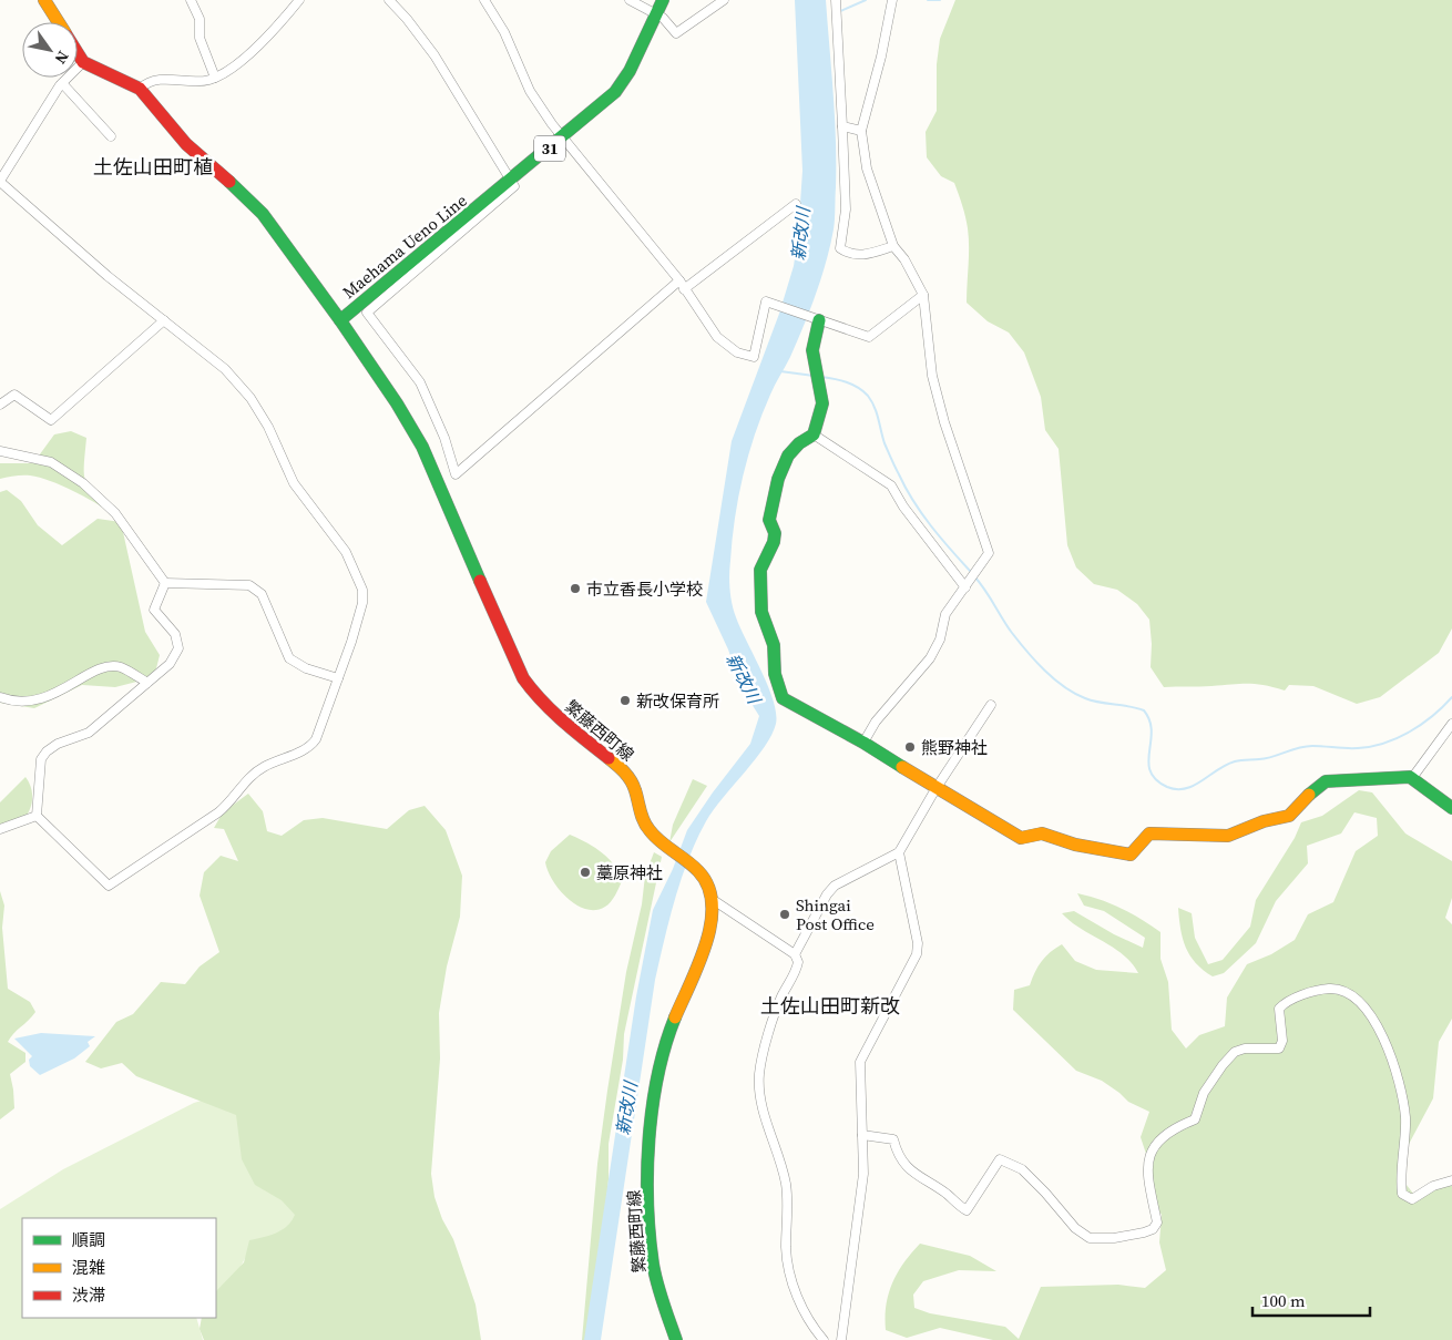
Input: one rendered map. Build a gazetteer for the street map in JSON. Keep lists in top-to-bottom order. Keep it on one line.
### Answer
{"streets":{"main road":["31","Maehama Ueno Line","繁藤西町線"]},"crossings":[["Maehama Ueno Line","繁藤西町線"]],"districts":["土佐山田町植","土佐山田町新改"],"water":["新改川"],"places":["市立香長小学校","新改保育所","熊野神社","藁原神社","Shingai Post Office"],"legend":["順調","混雑","渋滞"],"scale_bar":"100 m","north":"bottom right"}
